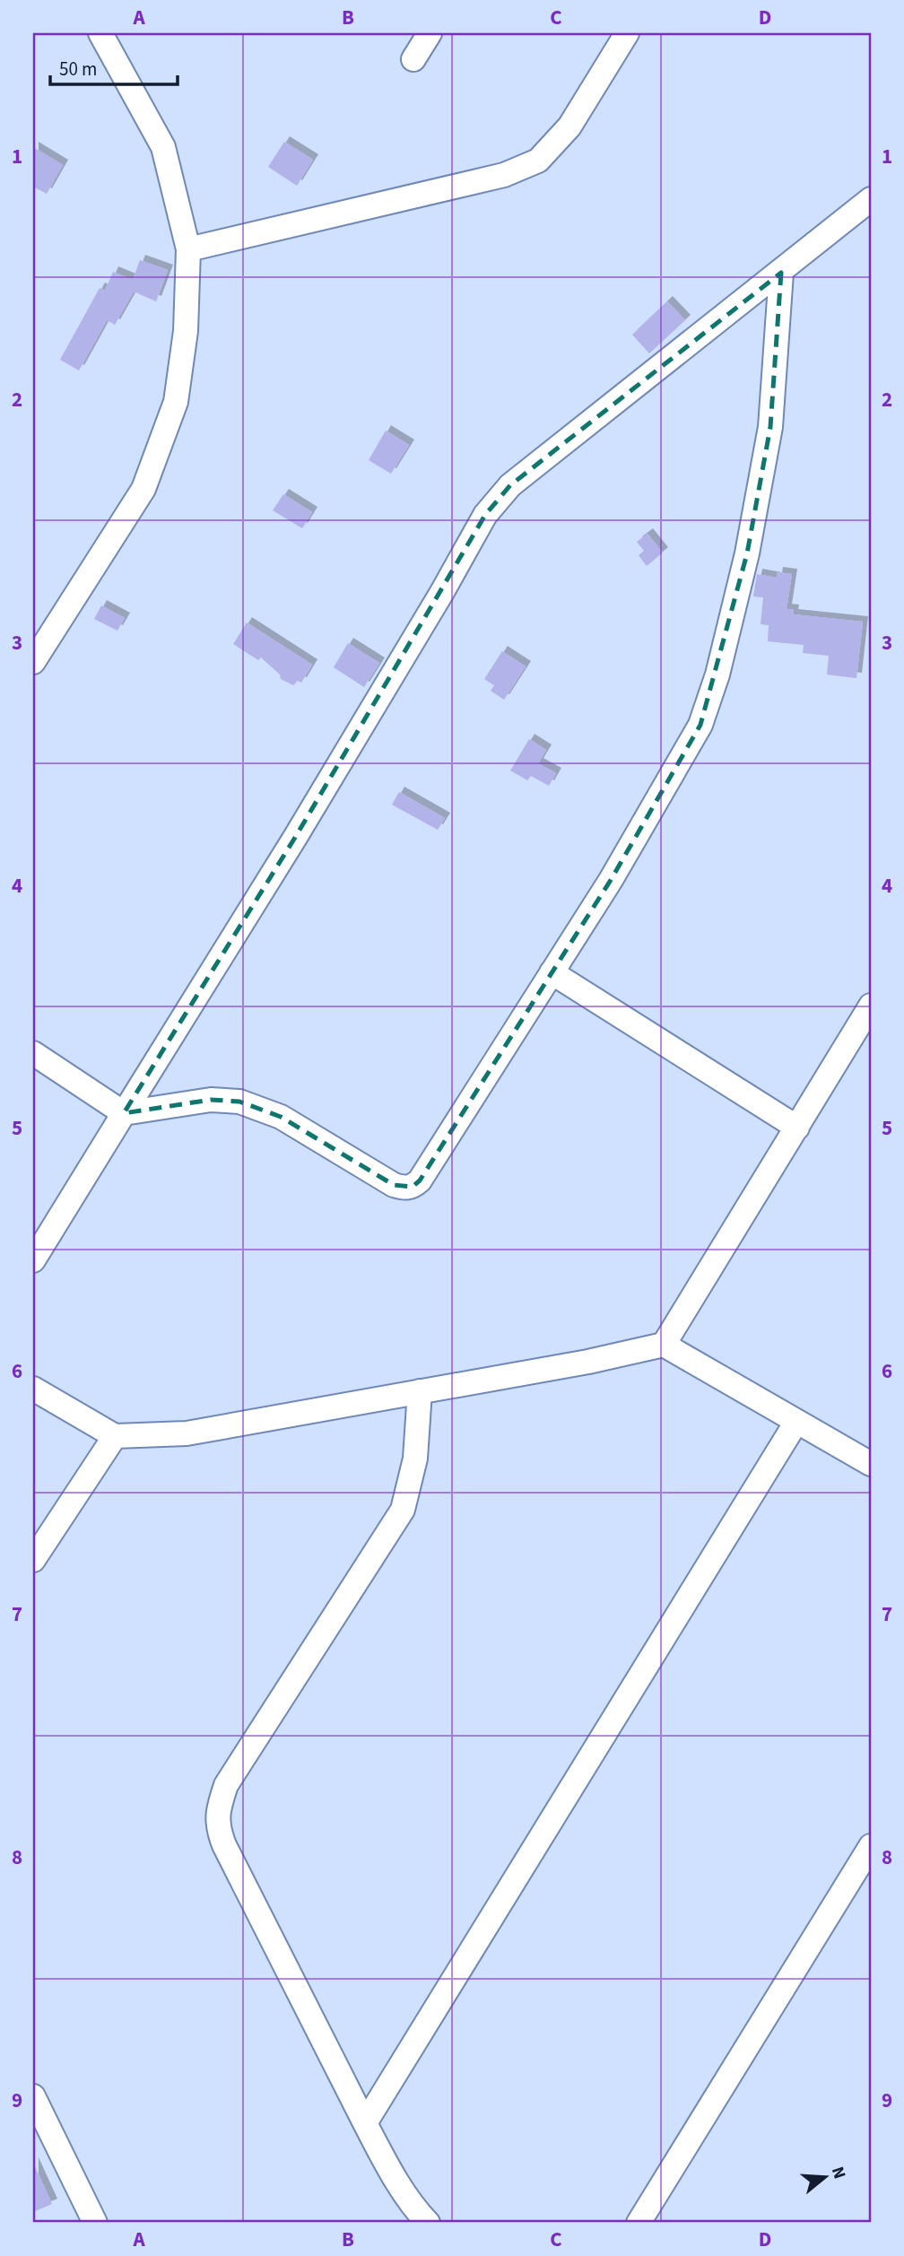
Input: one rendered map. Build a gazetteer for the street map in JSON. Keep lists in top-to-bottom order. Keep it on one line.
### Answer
{"scale_bar":"50 m","north":"right","grid":{"columns":["A","B","C","D"],"rows":["1","2","3","4","5","6","7","8","9"]}}
